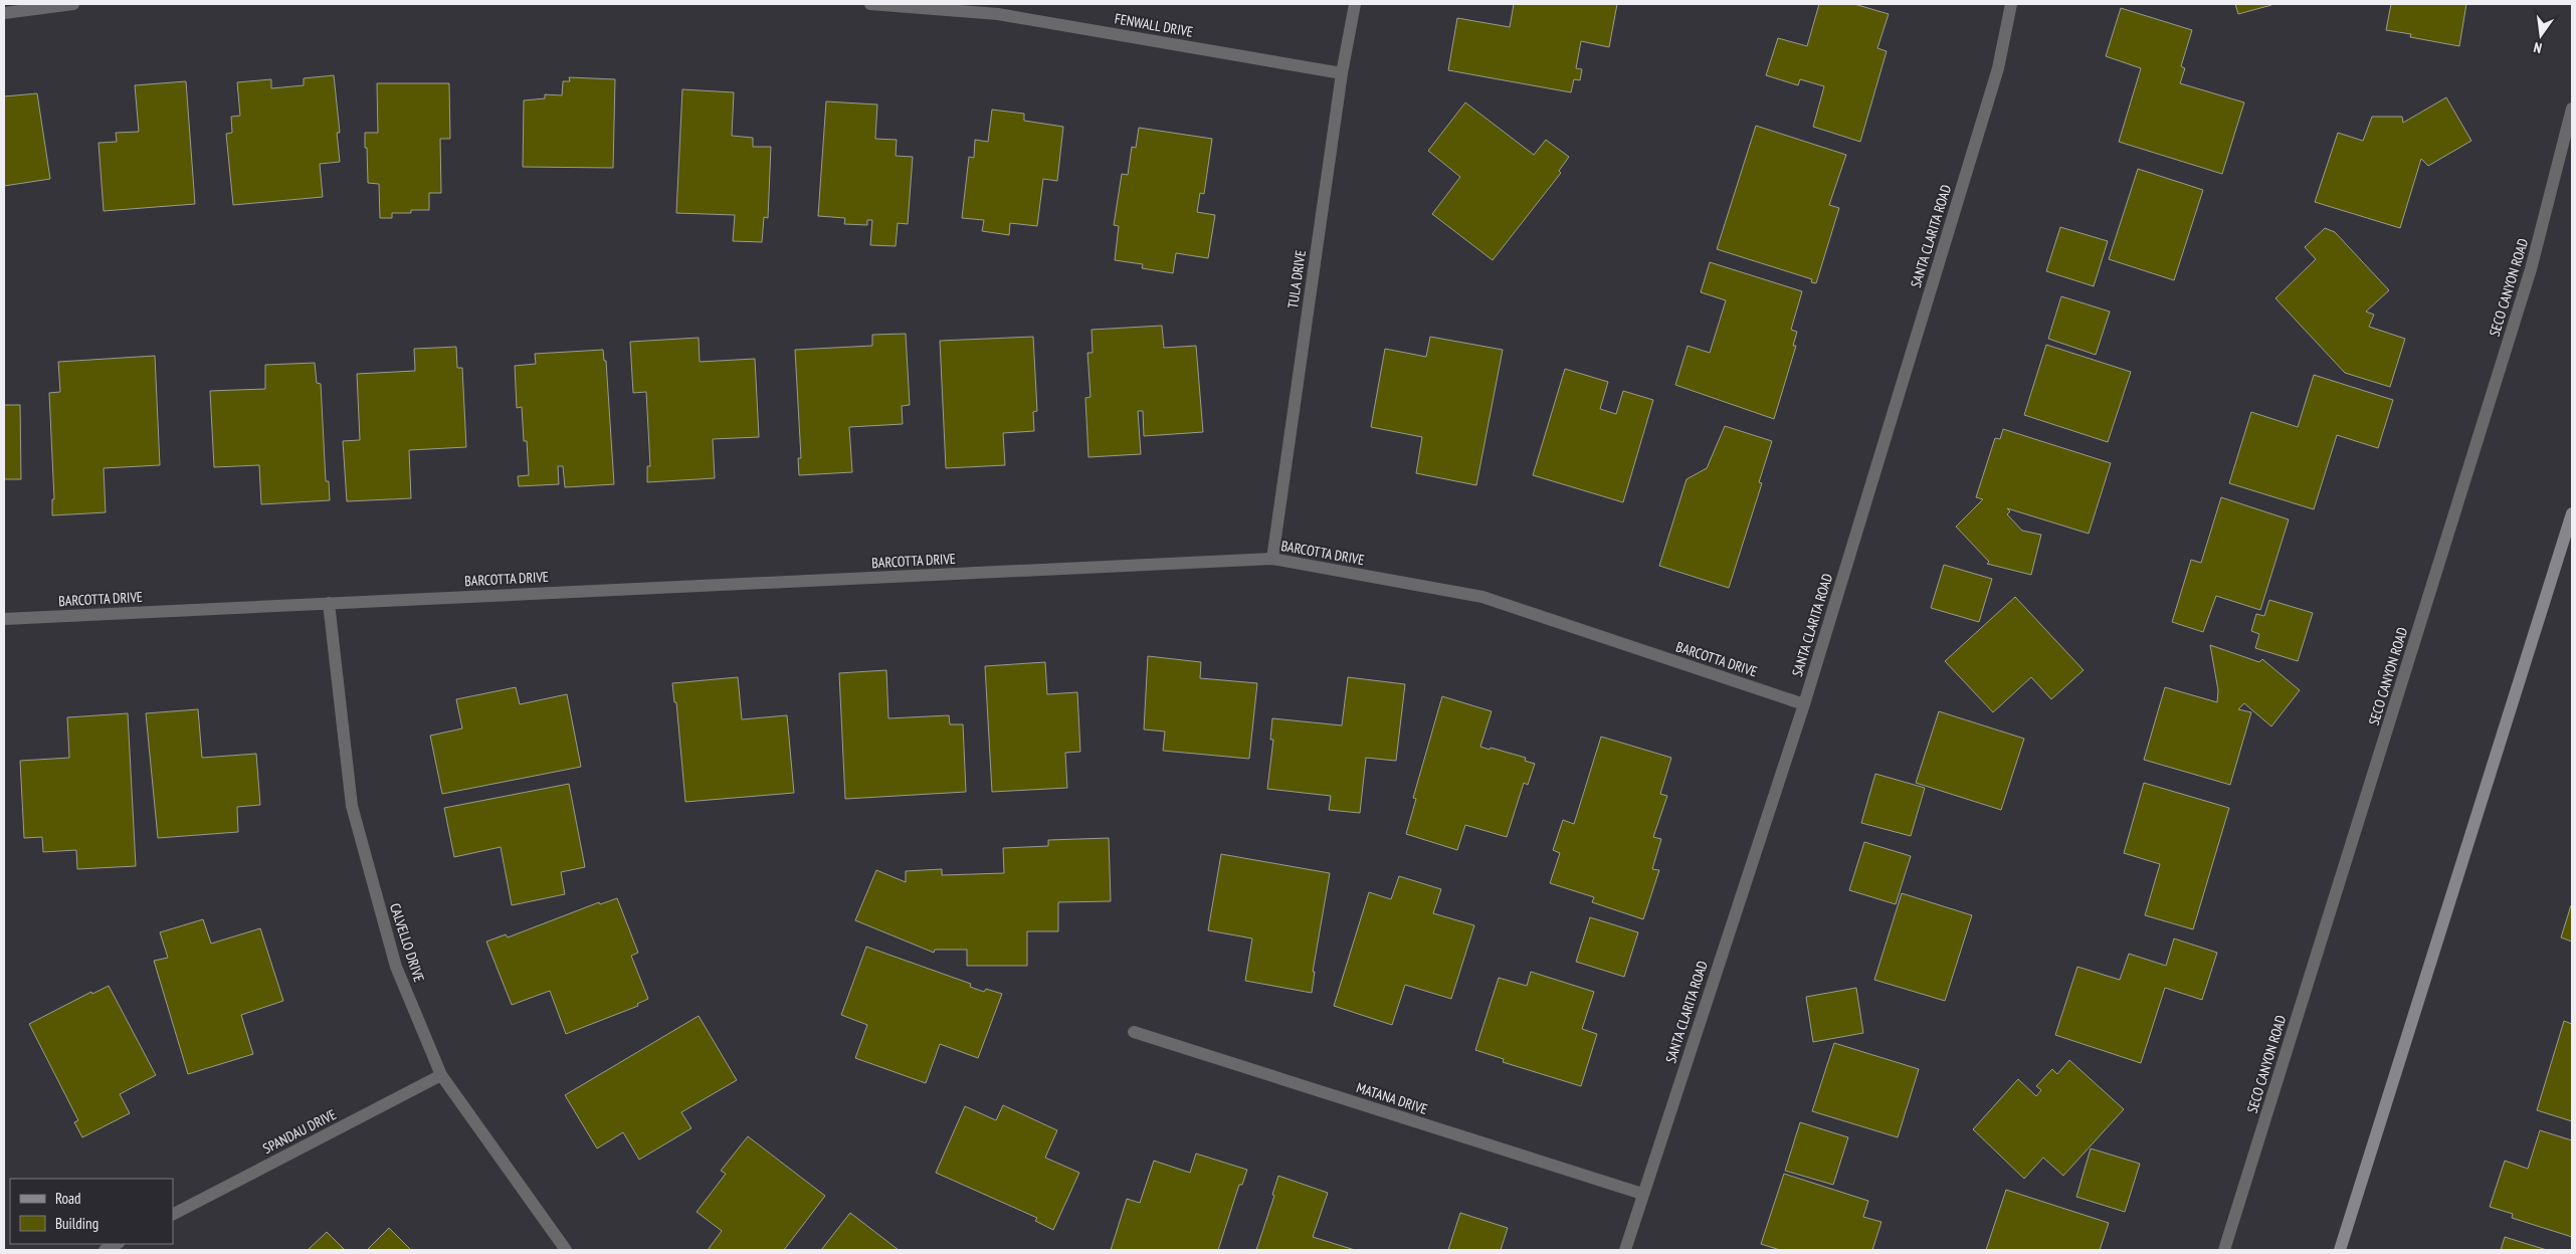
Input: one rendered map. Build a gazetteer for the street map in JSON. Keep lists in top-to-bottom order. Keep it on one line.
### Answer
{"streets":{"street":["FENWALL DRIVE","SANTA CLARITA ROAD","TULA DRIVE","SECO CANYON ROAD","BARCOTTA DRIVE","CALVELLO DRIVE","MATANA DRIVE","SPANDAU DRIVE"]},"crossings":[["FENWALL DRIVE","TULA DRIVE"],["SANTA CLARITA ROAD","BARCOTTA DRIVE"],["SANTA CLARITA ROAD","MATANA DRIVE"],["TULA DRIVE","BARCOTTA DRIVE"],["BARCOTTA DRIVE","CALVELLO DRIVE"],["CALVELLO DRIVE","SPANDAU DRIVE"]],"legend":["Road","Building"],"north":"bottom"}
